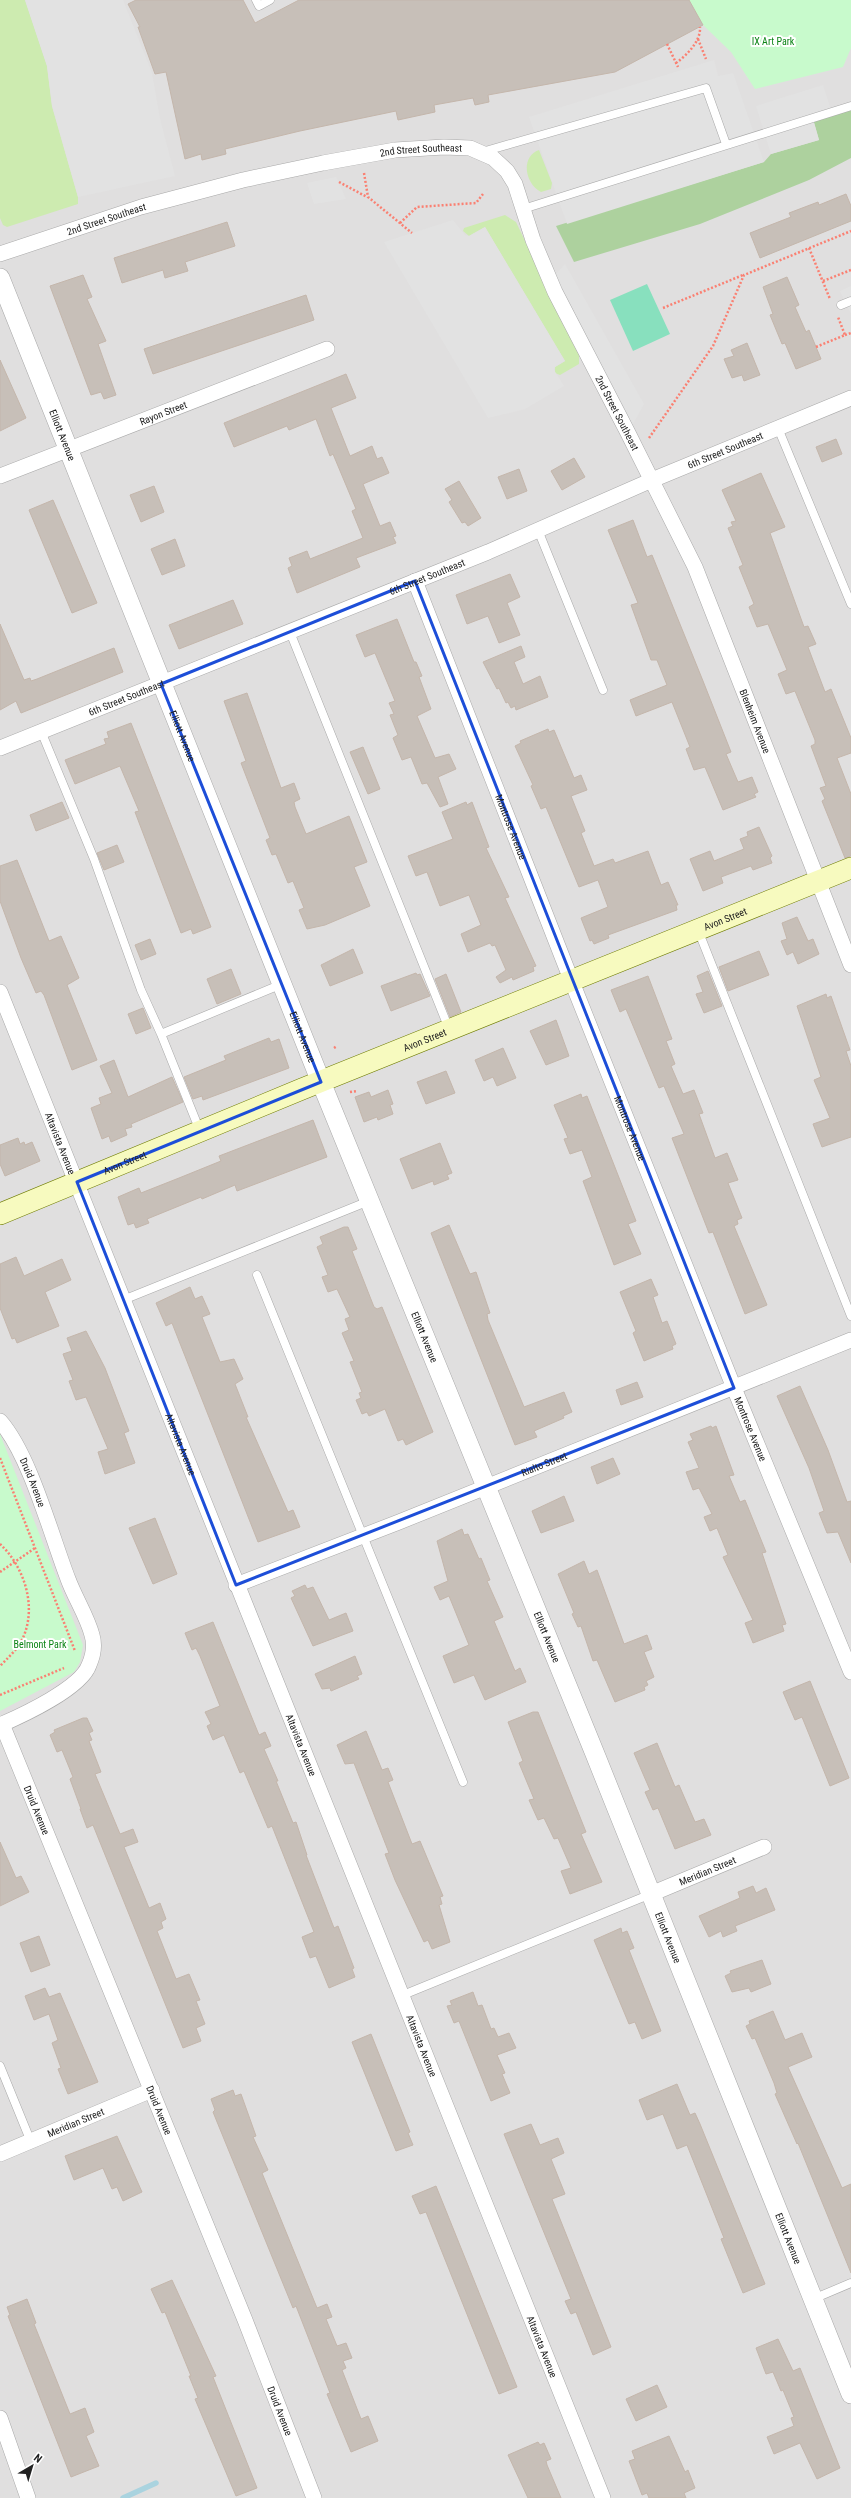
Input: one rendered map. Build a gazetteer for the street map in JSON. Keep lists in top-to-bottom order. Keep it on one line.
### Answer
{"streets":{"main road":["Avon Street"],"street":["2nd Street Southeast","Rayon Street","Elliott Avenue","6th Street Southeast","Blenheim Avenue","Montrose Avenue","Altavista Avenue","Rialto Street","Druid Avenue","Meridian Street"]},"crossings":[["2nd Street Southeast","6th Street Southeast"],["2nd Street Southeast","Blenheim Avenue"],["Rayon Street","Elliott Avenue"],["Elliott Avenue","6th Street Southeast"],["Elliott Avenue","Avon Street"],["Elliott Avenue","Rialto Street"],["Elliott Avenue","Meridian Street"],["6th Street Southeast","Blenheim Avenue"],["6th Street Southeast","Montrose Avenue"],["Blenheim Avenue","Avon Street"],["Montrose Avenue","Avon Street"],["Montrose Avenue","Rialto Street"],["Avon Street","Altavista Avenue"],["Altavista Avenue","Rialto Street"],["Druid Avenue","Meridian Street"]],"parks":["IX Art Park","Belmont Park"],"north":"top right"}
